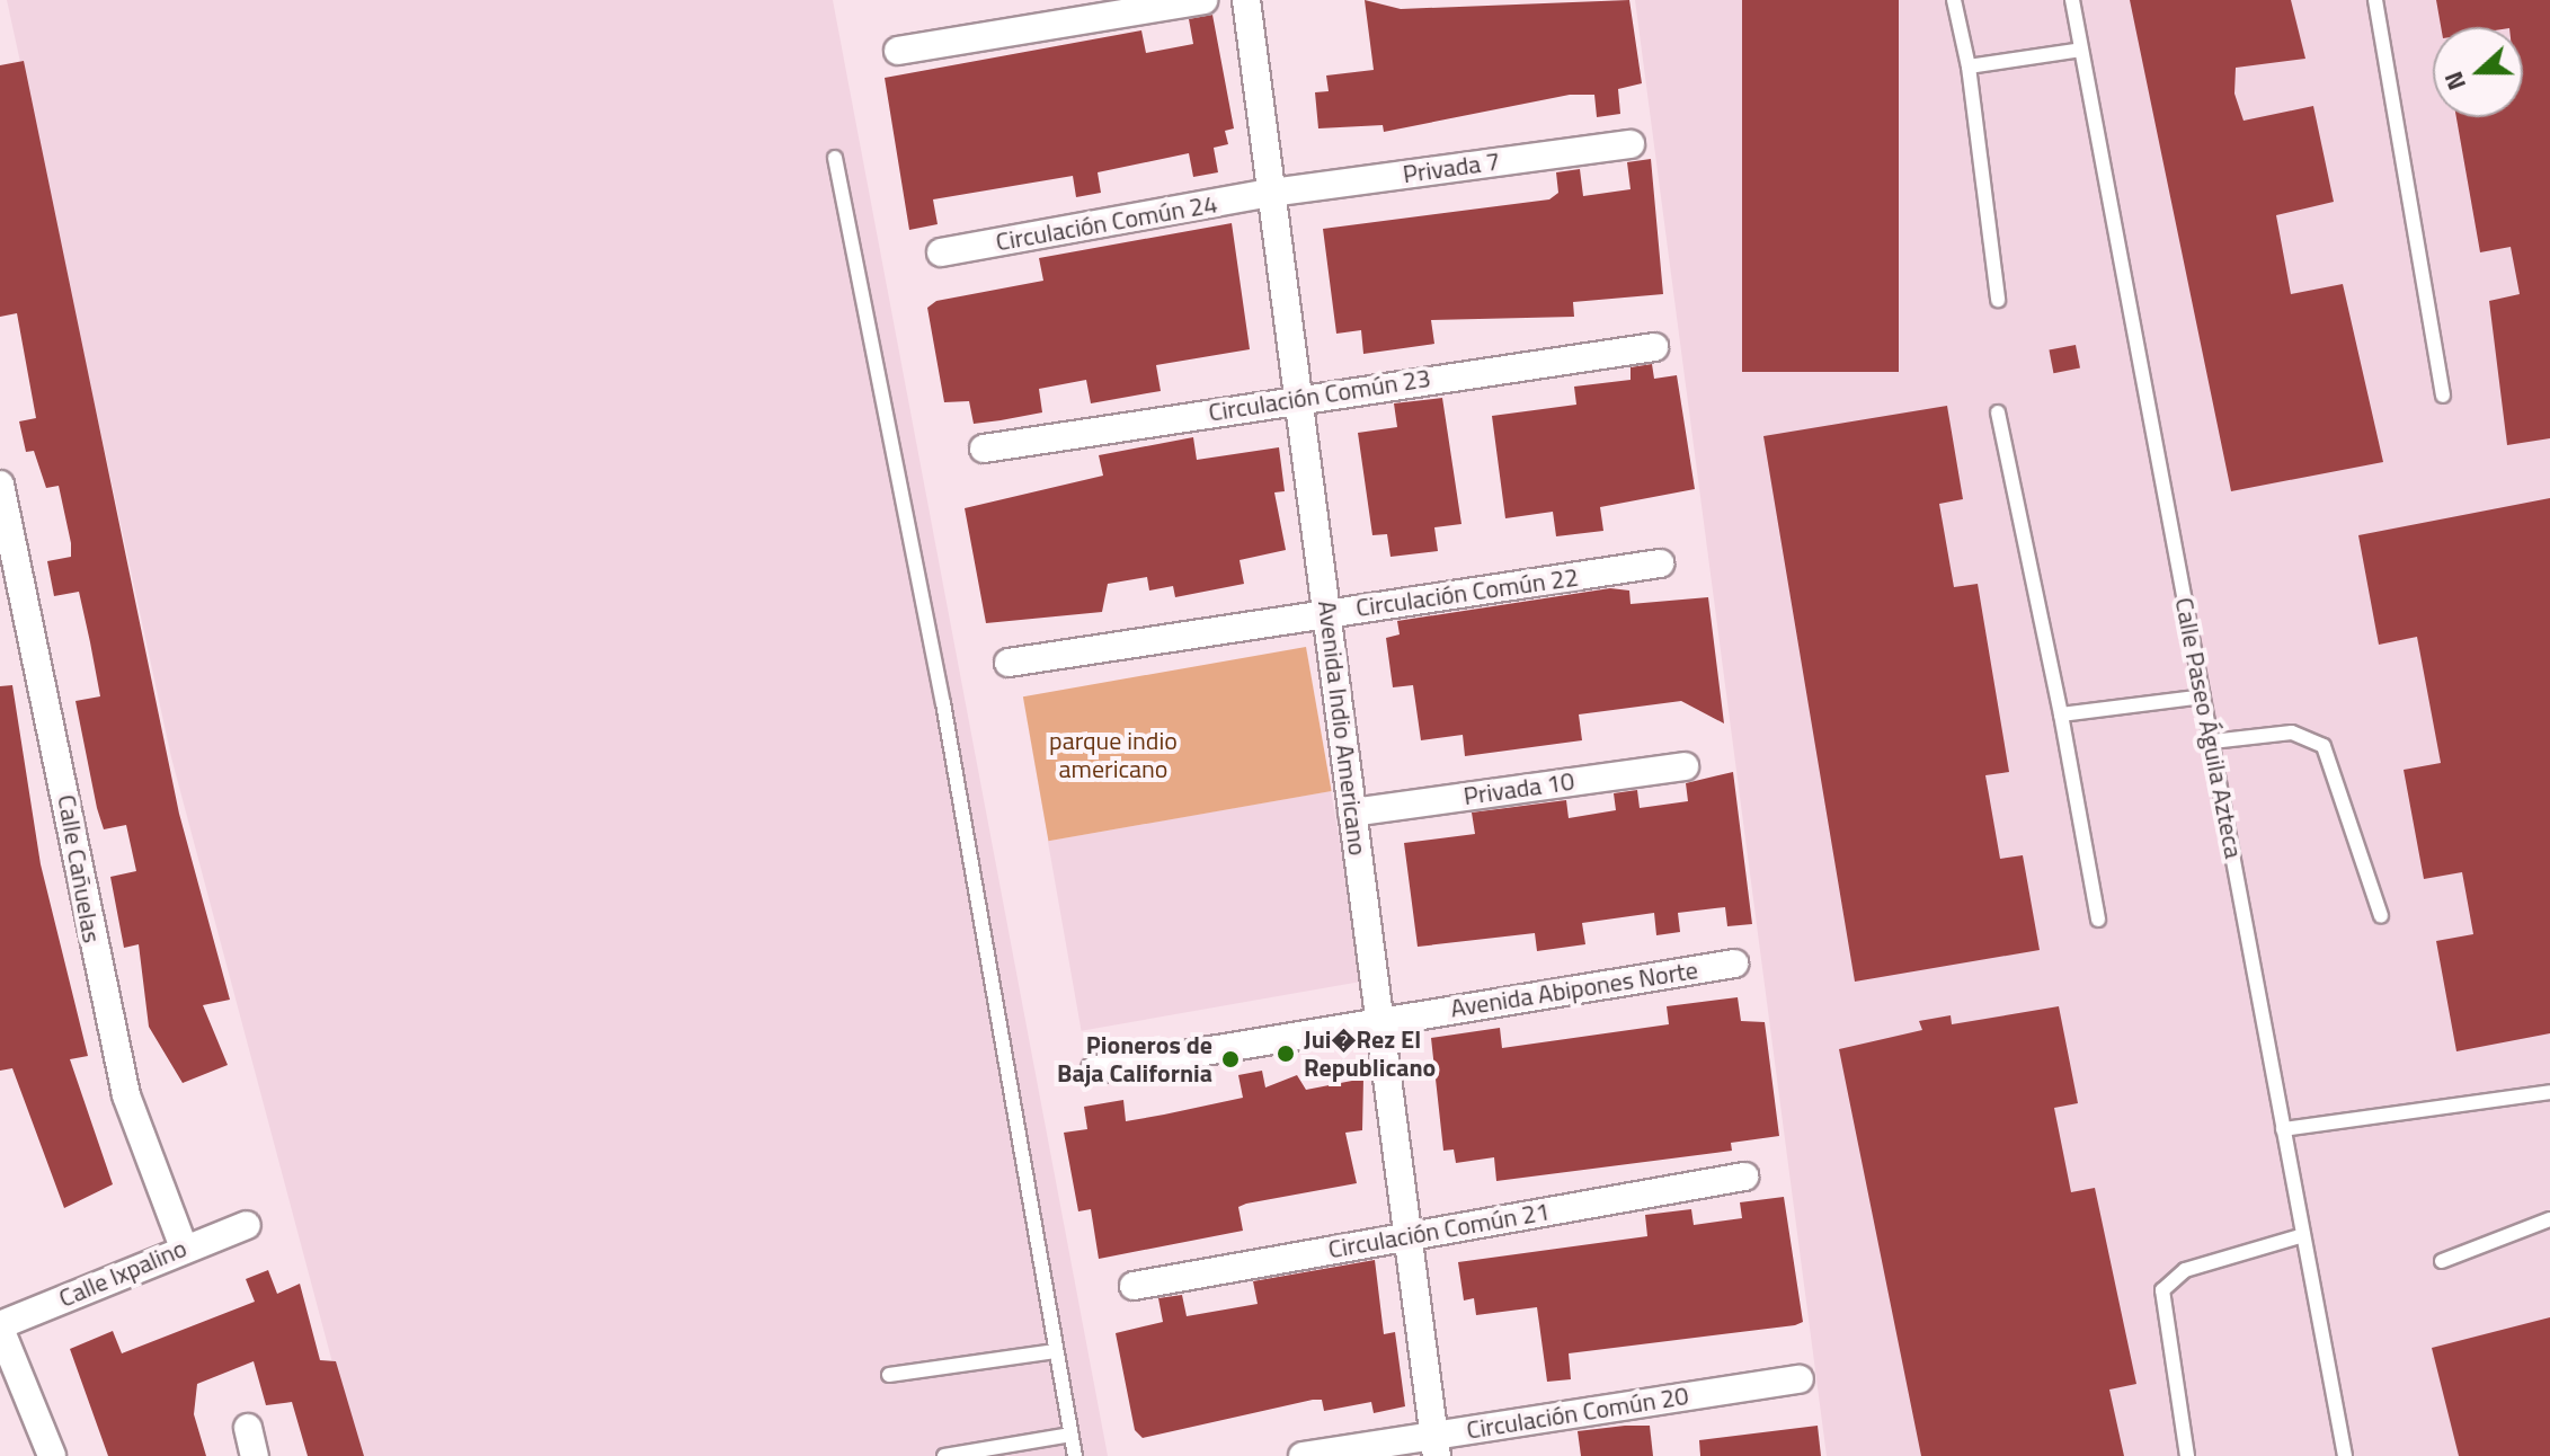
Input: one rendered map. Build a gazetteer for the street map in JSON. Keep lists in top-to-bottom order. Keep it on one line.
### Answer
{"streets":{"street":["Privada 7","Circulación Común 24","Circulación Común 23","Circulación Común 22","Avenida Indio Americano","Privada 10","Calle Cañuelas","Avenida Abipones Norte","Circulación Común 21","Calle Ixpalino","Circulación Común 20"],"lane":["Calle Paseo Águila Azteca"]},"crossings":[["Privada 7","Circulación Común 24"],["Privada 7","Avenida Indio Americano"],["Circulación Común 24","Avenida Indio Americano"],["Circulación Común 23","Avenida Indio Americano"],["Circulación Común 22","Avenida Indio Americano"],["Avenida Indio Americano","Privada 10"],["Avenida Indio Americano","Avenida Abipones Norte"],["Avenida Indio Americano","Circulación Común 21"],["Avenida Indio Americano","Circulación Común 20"],["Calle Cañuelas","Calle Ixpalino"]],"parks":["parque indio americano"],"places":["Jui�Rez El Republicano","Pioneros de Baja California"],"north":"left"}
